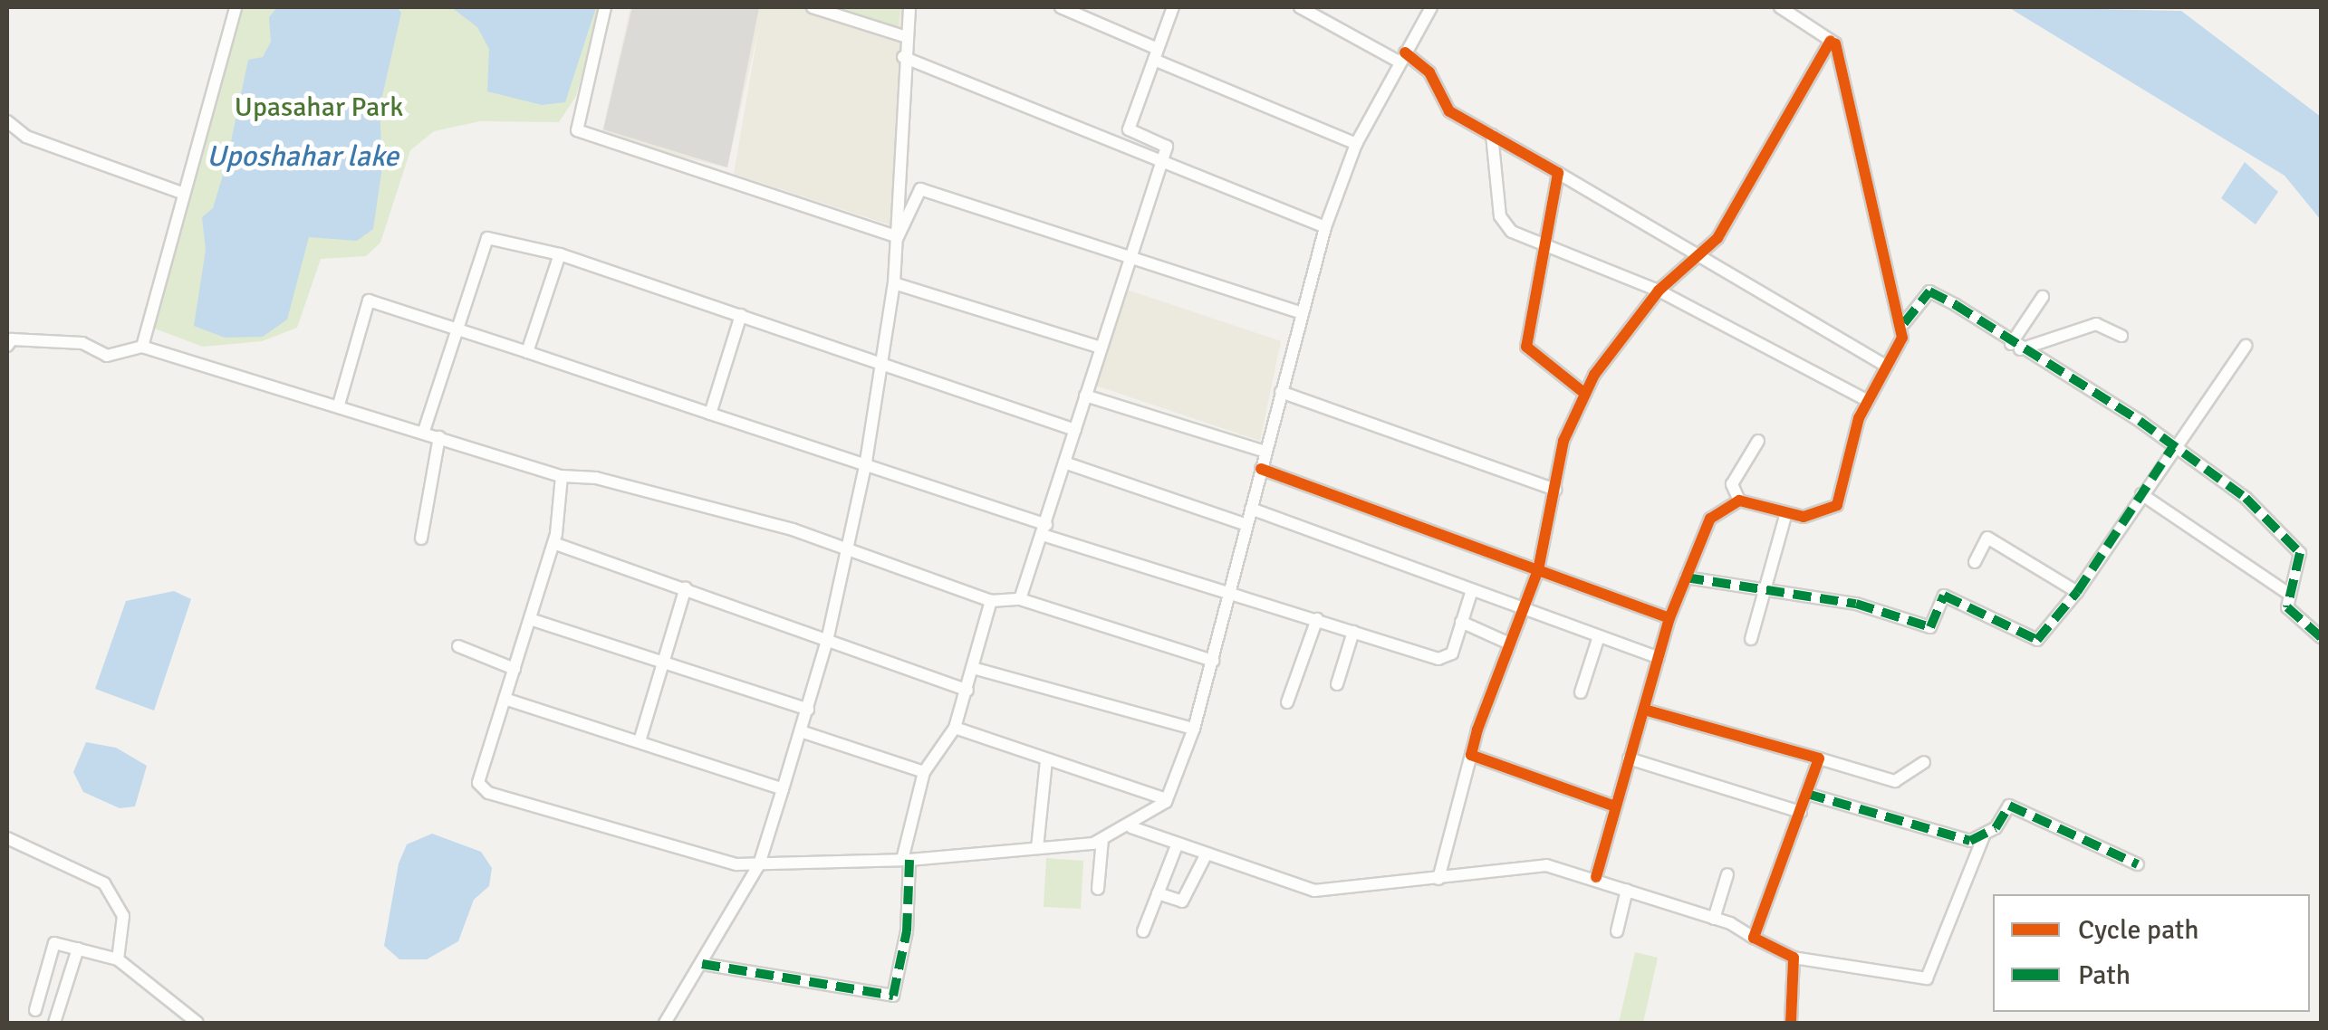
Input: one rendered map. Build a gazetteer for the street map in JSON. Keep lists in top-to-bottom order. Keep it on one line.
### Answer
{"water":["Uposhahar lake"],"parks":["Upasahar Park"],"legend":["Cycle path","Path"]}
